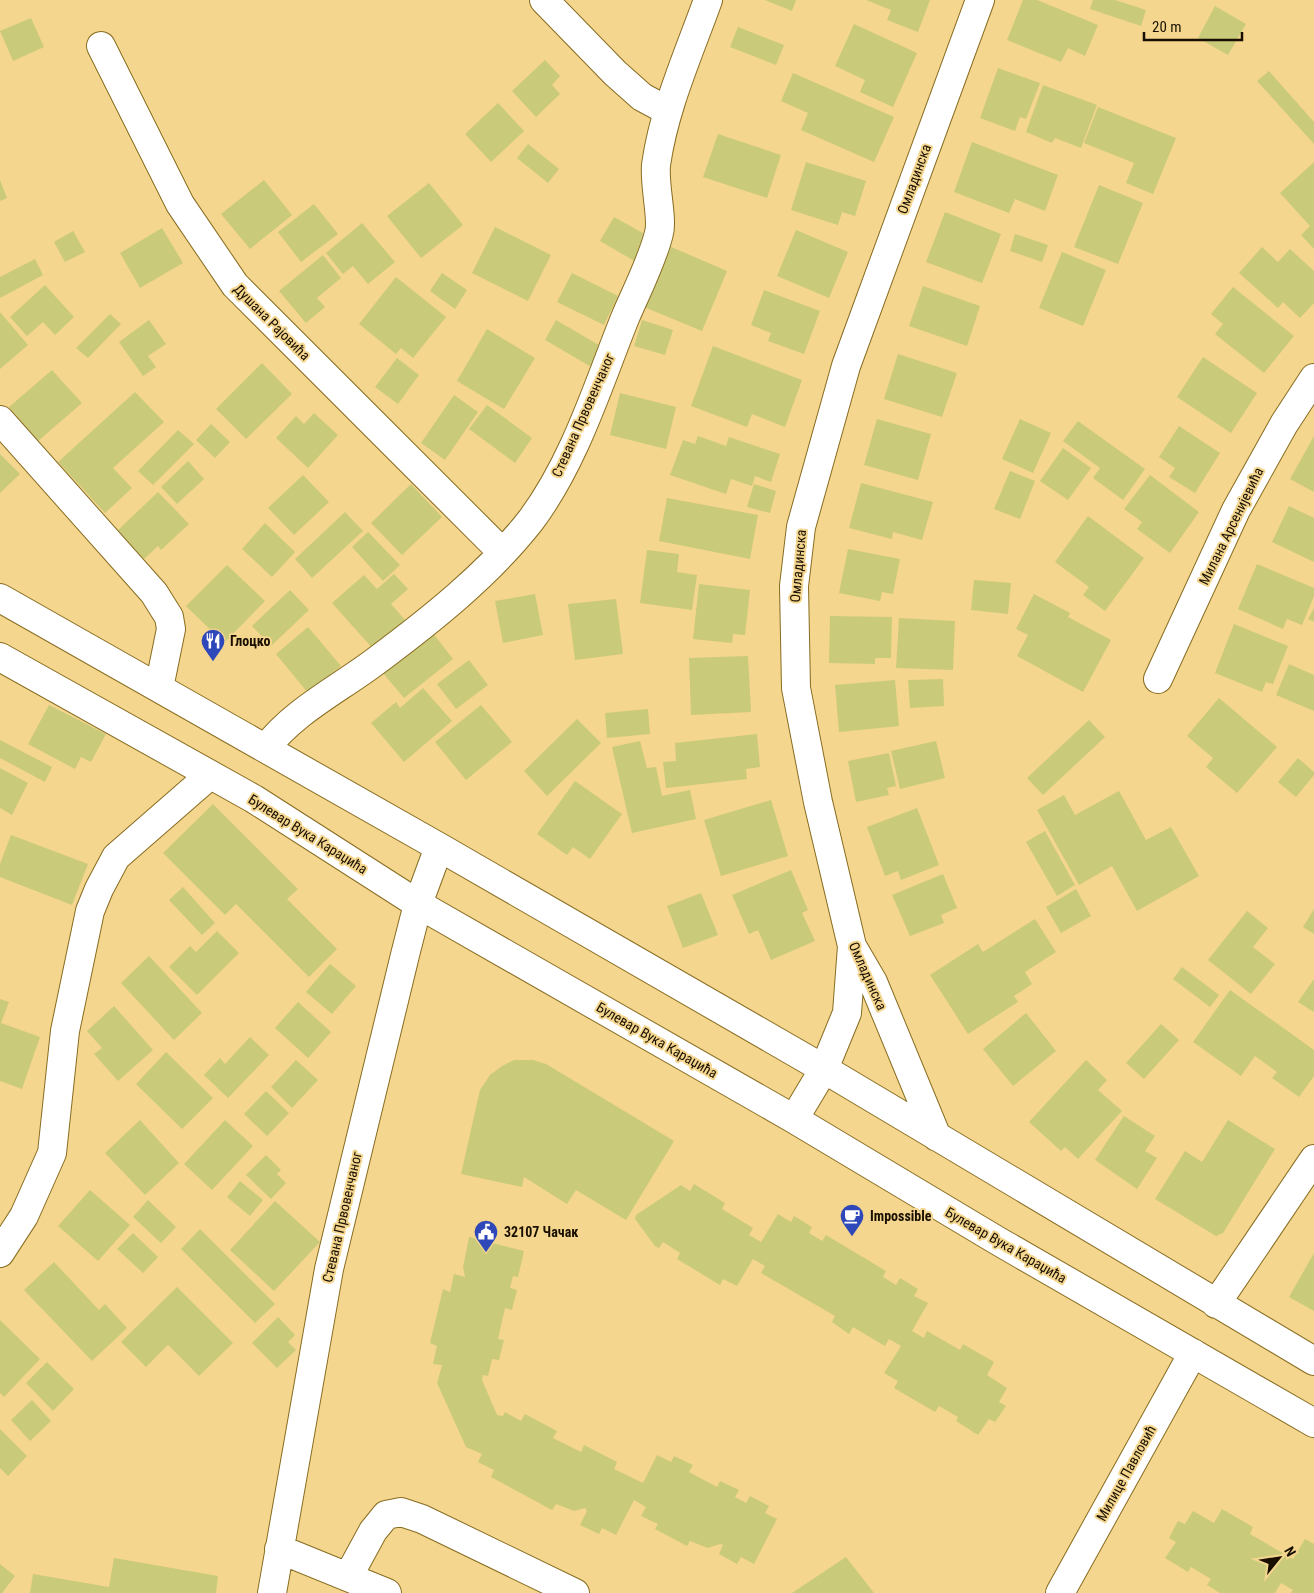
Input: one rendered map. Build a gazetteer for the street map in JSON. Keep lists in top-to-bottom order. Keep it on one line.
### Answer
{"streets":{"street":["Омладинска","Душана Рајовића","Стевана Првовенчаног","Милана Арсенијевића","Булевар Вука Караџића","Милице Павловић"]},"crossings":[["Душана Рајовића","Стевана Првовенчаног"],["Стевана Првовенчаног","Булевар Вука Караџића"],["Булевар Вука Караџића","Милице Павловић"]],"places":{"restaurant":["Глоцко"],"cafe":["Impossible"],"public building":["32107 Чачак"]},"scale_bar":"20 m","north":"top right"}
